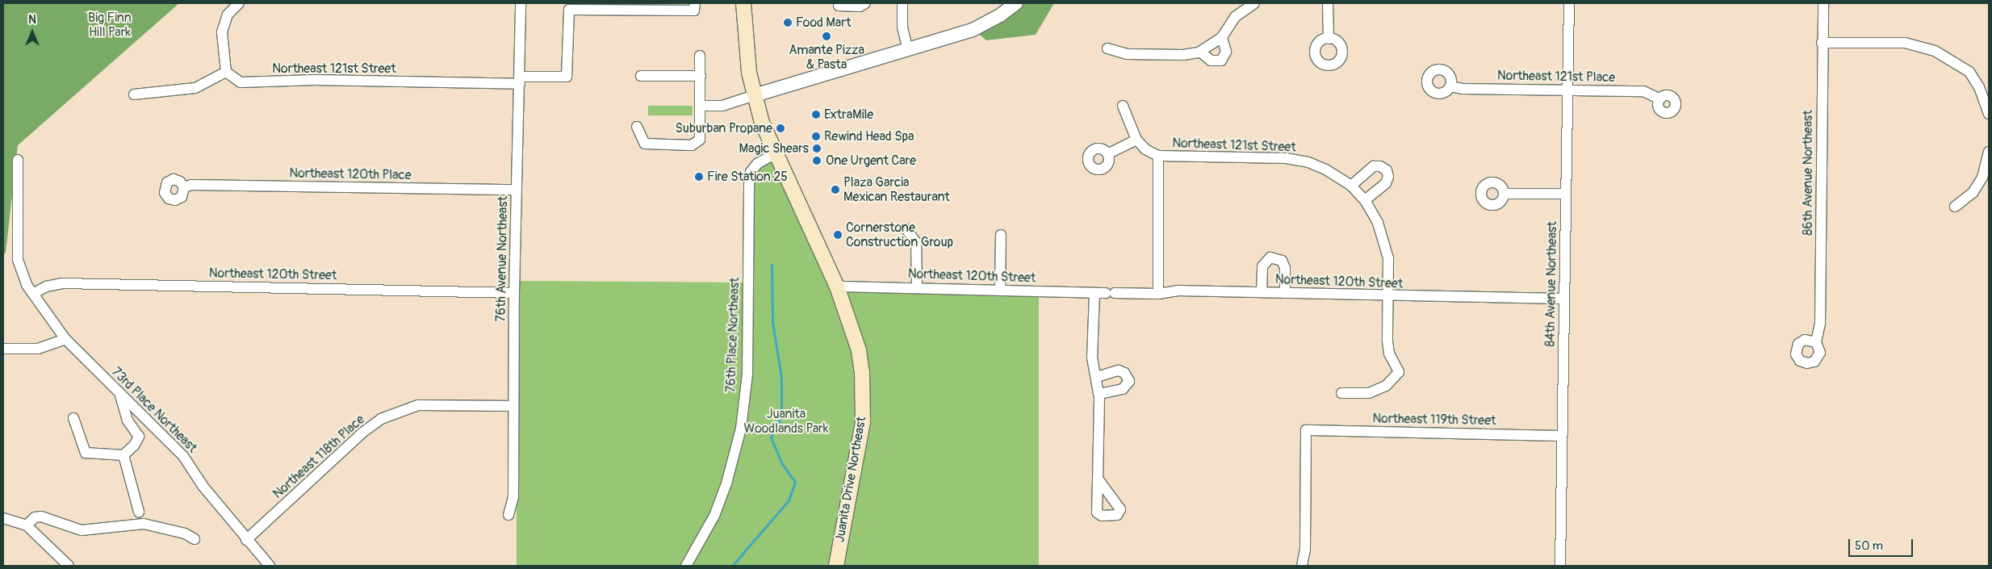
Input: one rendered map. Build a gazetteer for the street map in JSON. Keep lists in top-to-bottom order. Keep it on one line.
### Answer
{"streets":{"main road":["Juanita Drive Northeast"],"street":["Northeast 121st Street","Northeast 121st Place","86th Avenue Northeast","Northeast 120th Place","76th Avenue Northeast","Northeast 120th Street","84th Avenue Northeast","76th Place Northeast","73rd Place Northeast","Northeast 119th Street","Northeast 118th Place"]},"crossings":[["Northeast 121st Street","76th Avenue Northeast"],["Northeast 121st Place","84th Avenue Northeast"],["Northeast 120th Place","76th Avenue Northeast"],["76th Avenue Northeast","Northeast 120th Street"],["76th Avenue Northeast","Northeast 118th Place"],["Northeast 120th Street","84th Avenue Northeast"],["Northeast 120th Street","73rd Place Northeast"],["Northeast 120th Street","Juanita Drive Northeast"],["84th Avenue Northeast","Northeast 119th Street"],["76th Place Northeast","Juanita Drive Northeast"],["73rd Place Northeast","Northeast 118th Place"]],"parks":["Big Finn Hill Park","Juanita Woodlands Park"],"places":["Food Mart","Amante Pizza & Pasta","ExtraMile","Suburban Propane","Rewind Head Spa","Magic Shears","One Urgent Care","Fire Station 25","Plaza Garcia Mexican Restaurant","Cornerstone Construction Group"],"scale_bar":"50 m","north":"top"}
